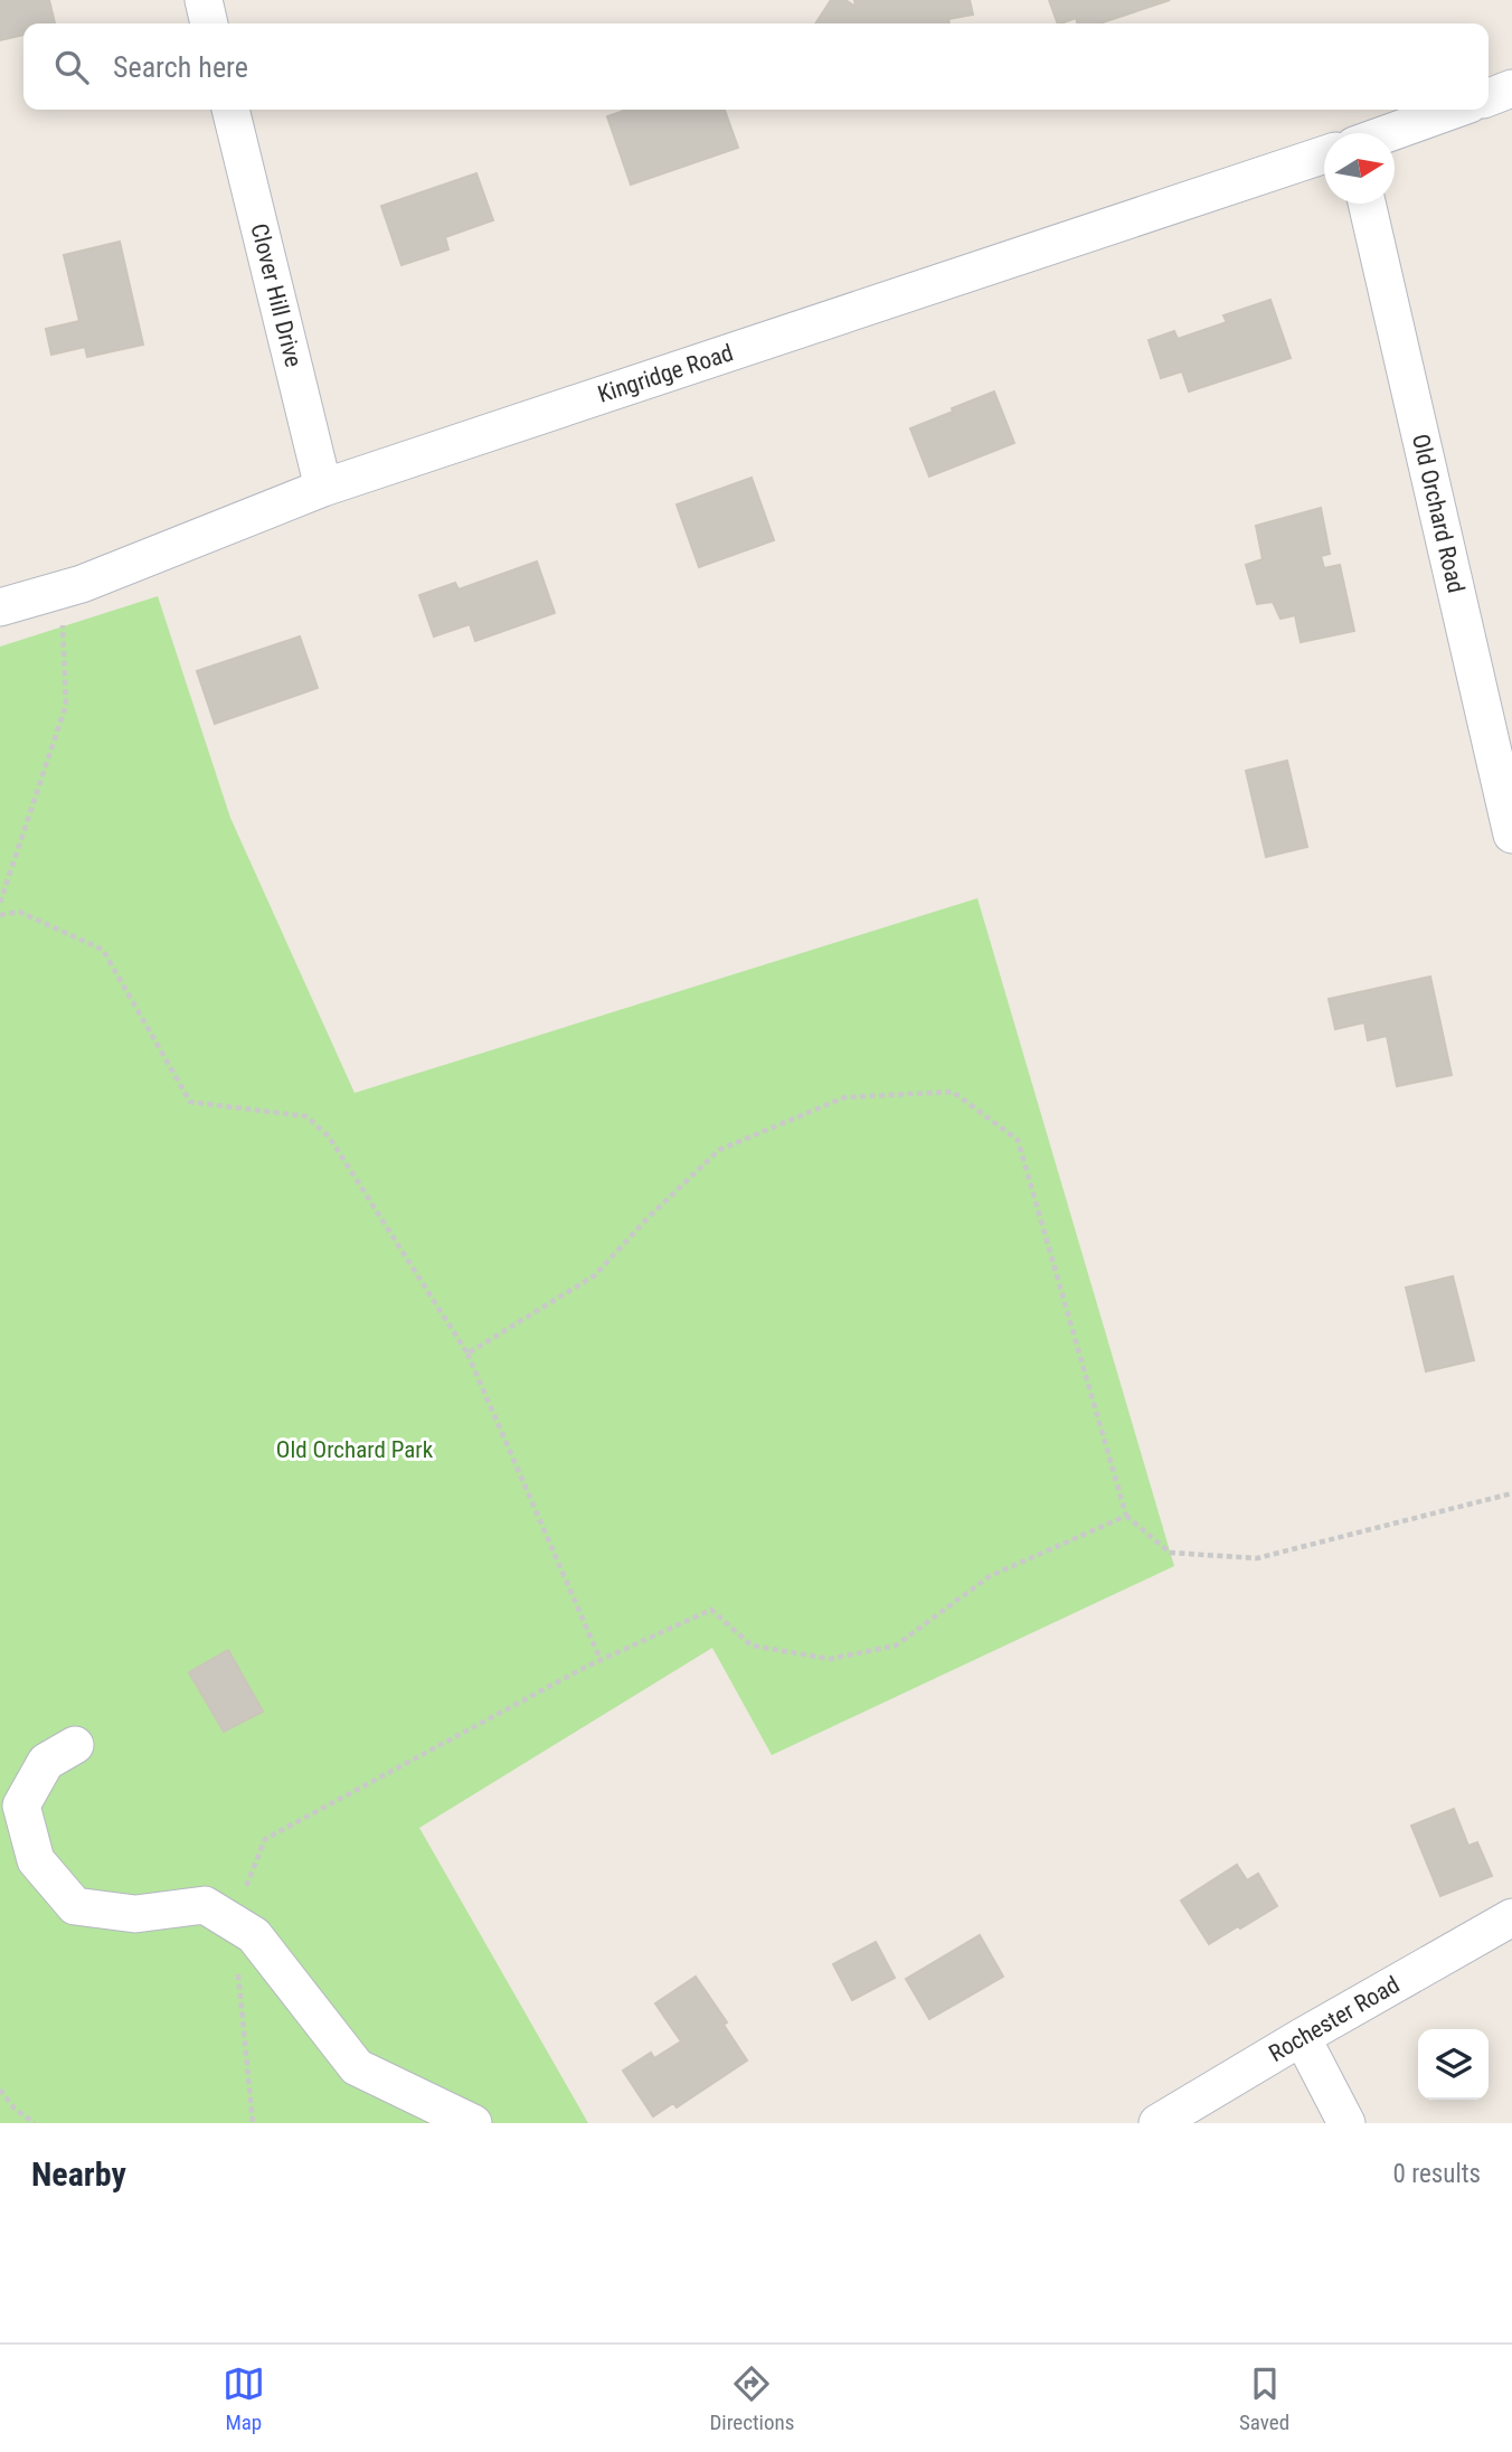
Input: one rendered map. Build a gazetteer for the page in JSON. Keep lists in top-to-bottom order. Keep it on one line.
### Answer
{"streets":{"street":["Clover Hill Drive","Kingridge Road","Old Orchard Road","Rochester Road"]},"crossings":[["Clover Hill Drive","Kingridge Road"]],"parks":["Old Orchard Park"],"north":"right","page":{"search":"Search here","heading":["Nearby","0 results"],"nav":["Map","Directions","Saved"]}}
